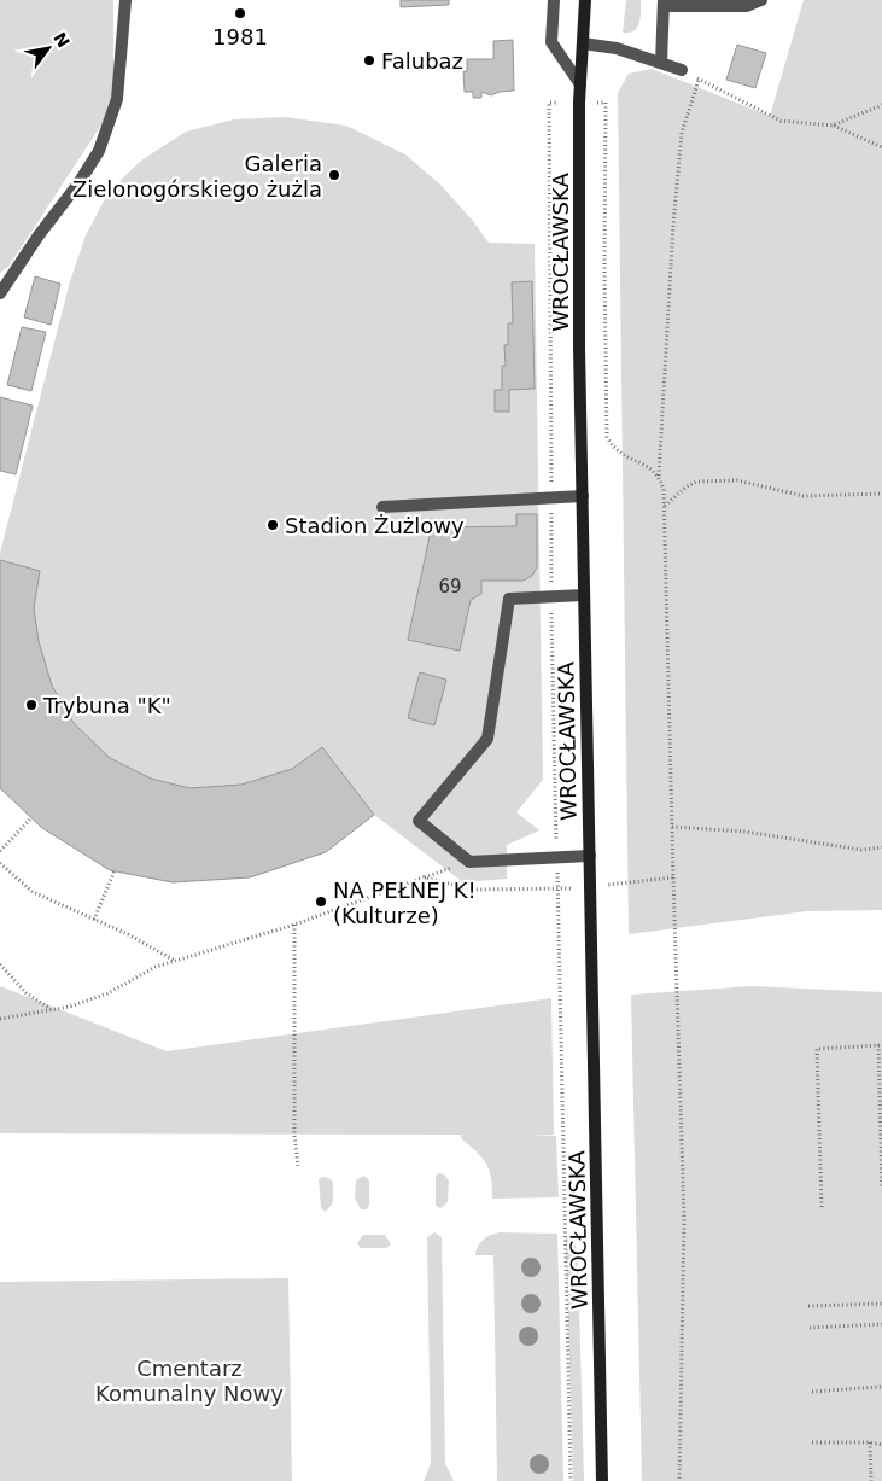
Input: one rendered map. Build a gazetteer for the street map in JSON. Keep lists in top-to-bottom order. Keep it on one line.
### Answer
{"streets":{"main road":["WROCŁAWSKA"]},"parks":["Cmentarz Komunalny Nowy"],"places":["1981","Falubaz","Galeria Zielonogórskiego żużla","Stadion Żużlowy","Trybuna \"K\"","NA PEŁNEJ K! (Kulturze)"],"house_numbers":["69"],"north":"top right"}
